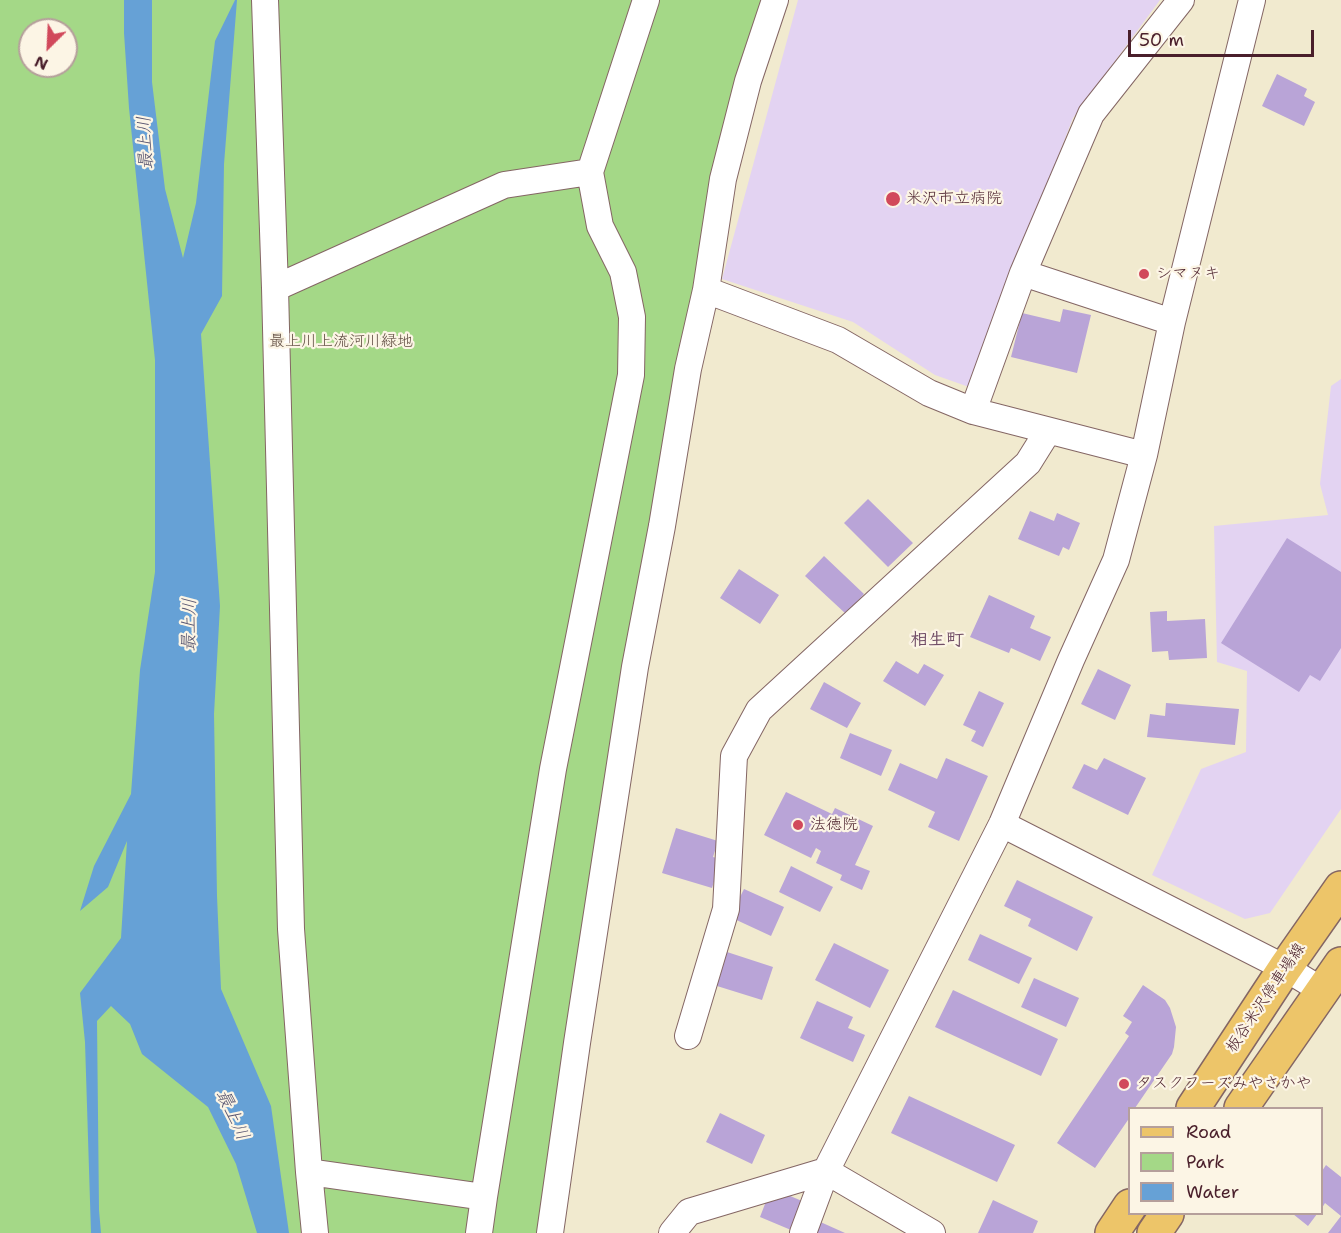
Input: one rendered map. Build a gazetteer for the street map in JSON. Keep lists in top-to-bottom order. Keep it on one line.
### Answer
{"streets":{"main road":["板谷米沢停車場線"]},"districts":["相生町"],"water":["最上川"],"parks":["最上川上流河川緑地"],"places":["米沢市立病院","シマヌキ","法徳院","タスクフーズみやさかや"],"legend":["Road","Park","Water"],"scale_bar":"50 m","north":"bottom left"}
